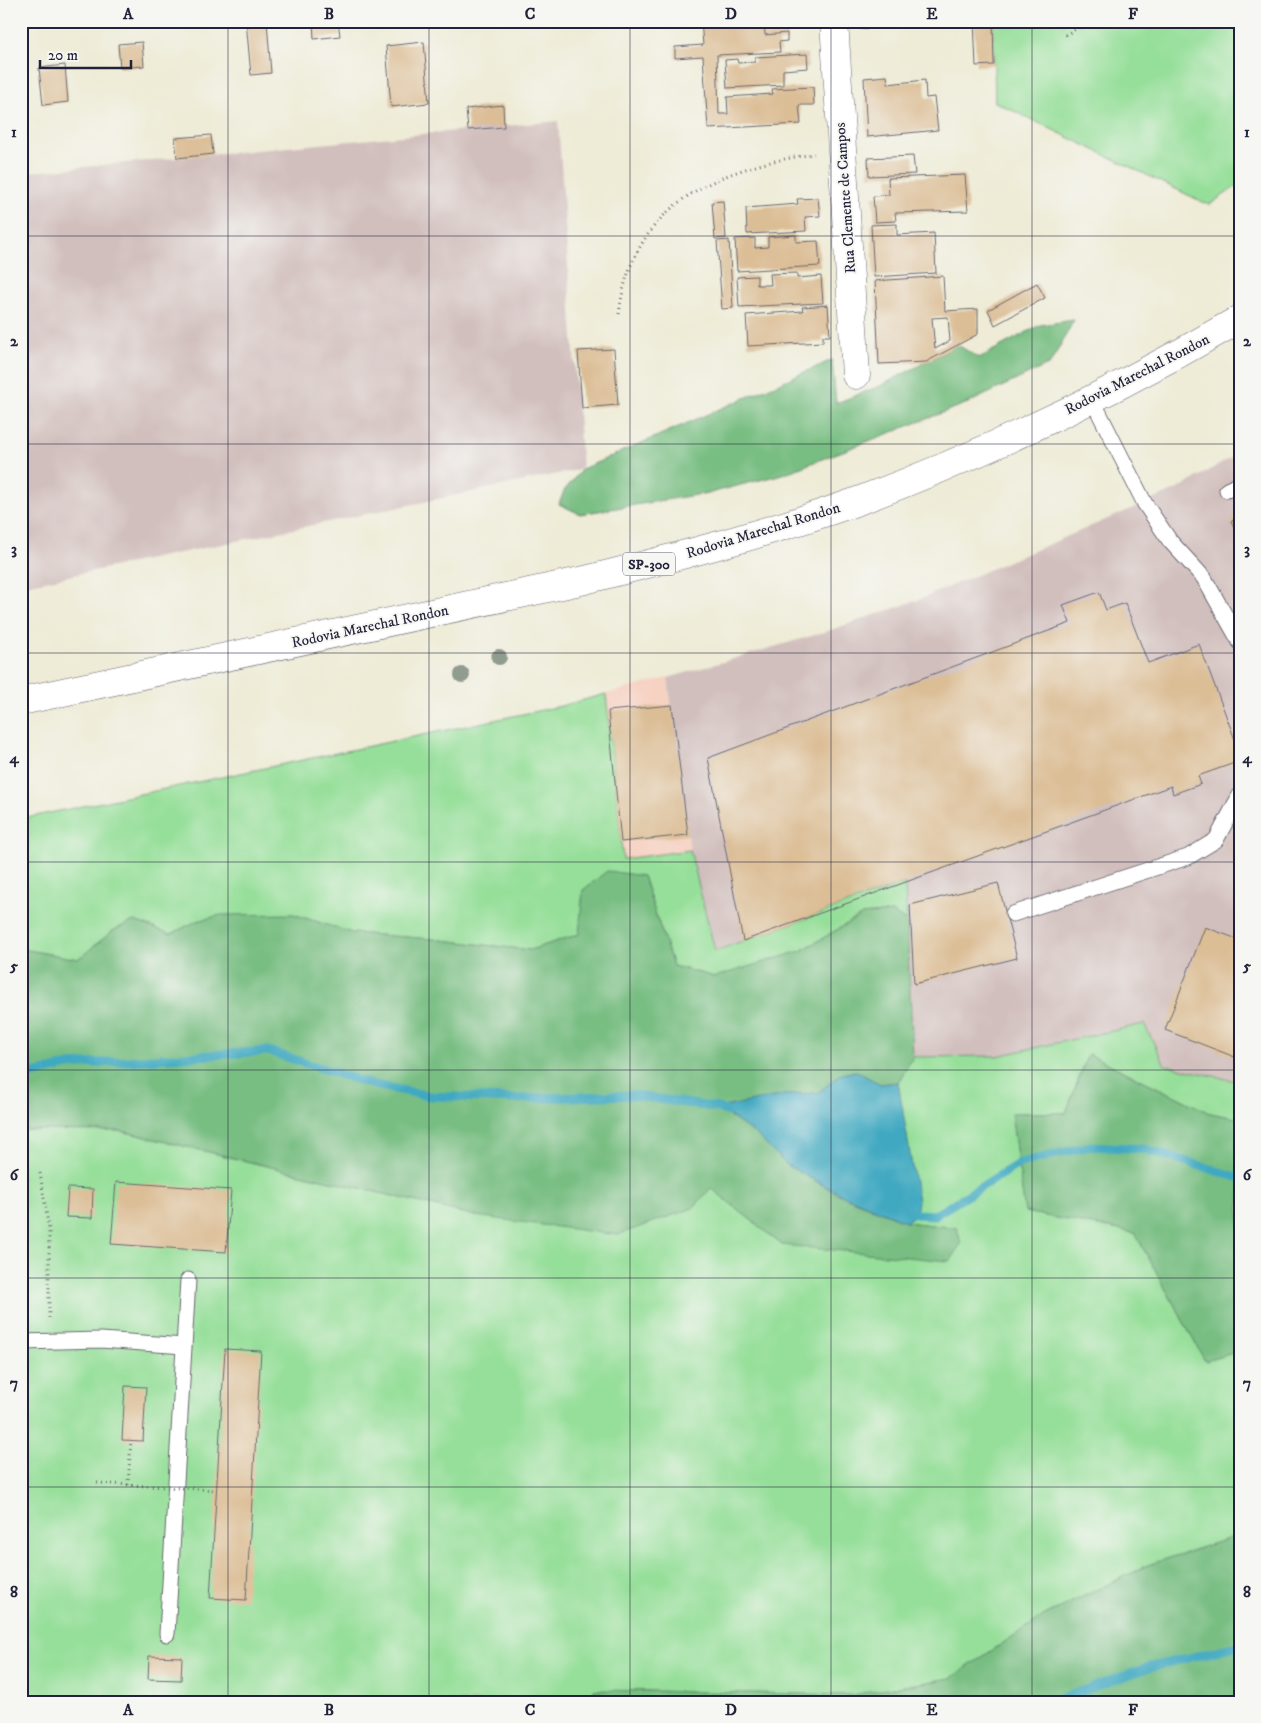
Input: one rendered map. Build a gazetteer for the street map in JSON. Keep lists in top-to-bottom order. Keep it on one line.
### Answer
{"streets":{"main road":["Rua Clemente de Campos","Rodovia Marechal Rondon","SP-300"]},"scale_bar":"20 m","grid":{"columns":["A","B","C","D","E","F"],"rows":["1","2","3","4","5","6","7","8"]}}
